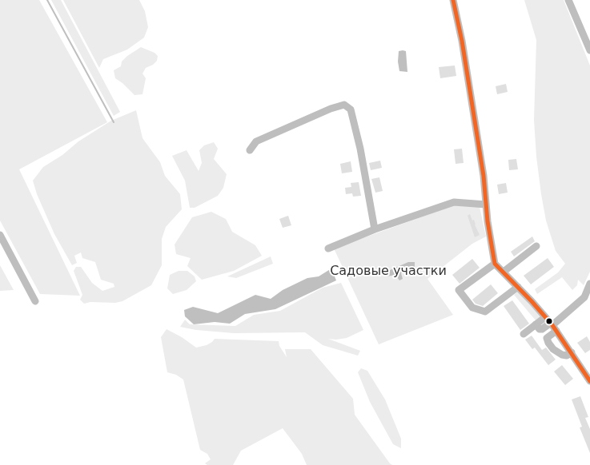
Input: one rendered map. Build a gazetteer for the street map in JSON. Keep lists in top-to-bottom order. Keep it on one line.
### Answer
{"parks":["Садовые участки"]}
